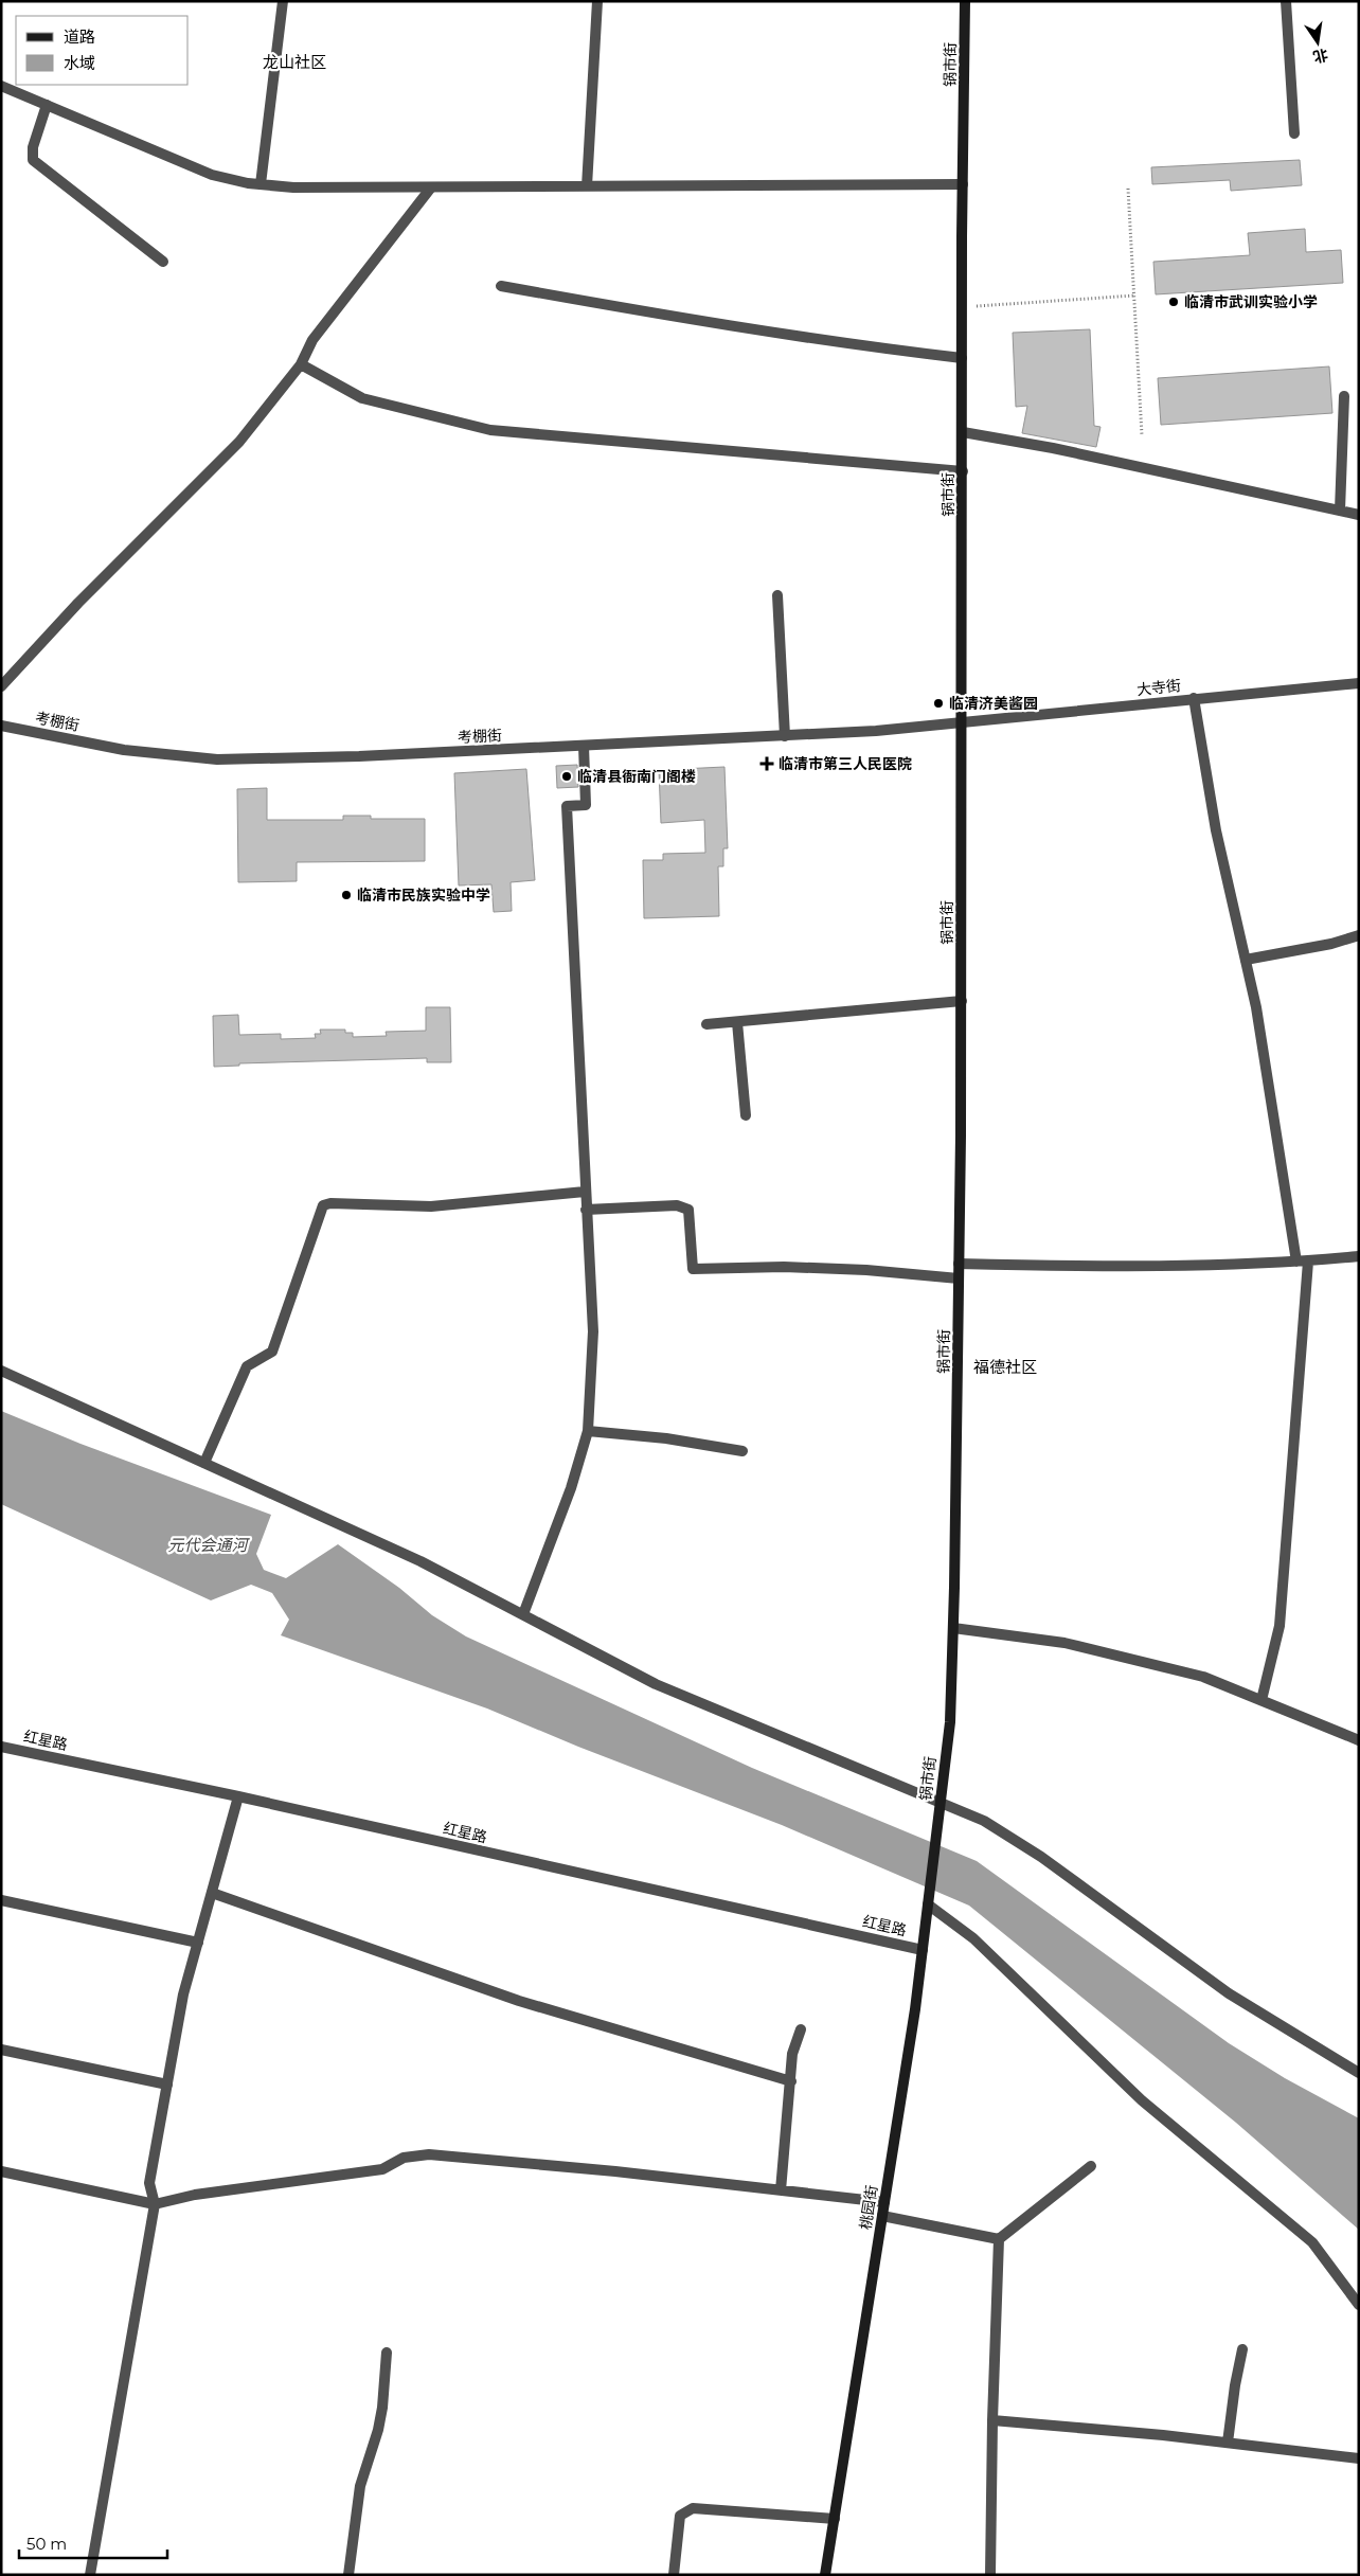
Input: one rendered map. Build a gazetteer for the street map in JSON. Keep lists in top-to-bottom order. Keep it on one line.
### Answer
{"streets":{"street":["锅市街","大寺街","考棚街","红星路","桃园街"]},"crossings":[["锅市街","大寺街"],["锅市街","考棚街"],["锅市街","桃园街"],["大寺街","考棚街"],["红星路","桃园街"]],"districts":["龙山社区","福德社区"],"water":["元代会通河"],"places":{"other":["临清市武训实验小学","临清济美酱园","临清县衙南门阁楼","临清市民族实验中学"],"health":["临清市第三人民医院"]},"legend":["道路","水域"],"scale_bar":"50 m","north":"bottom"}
